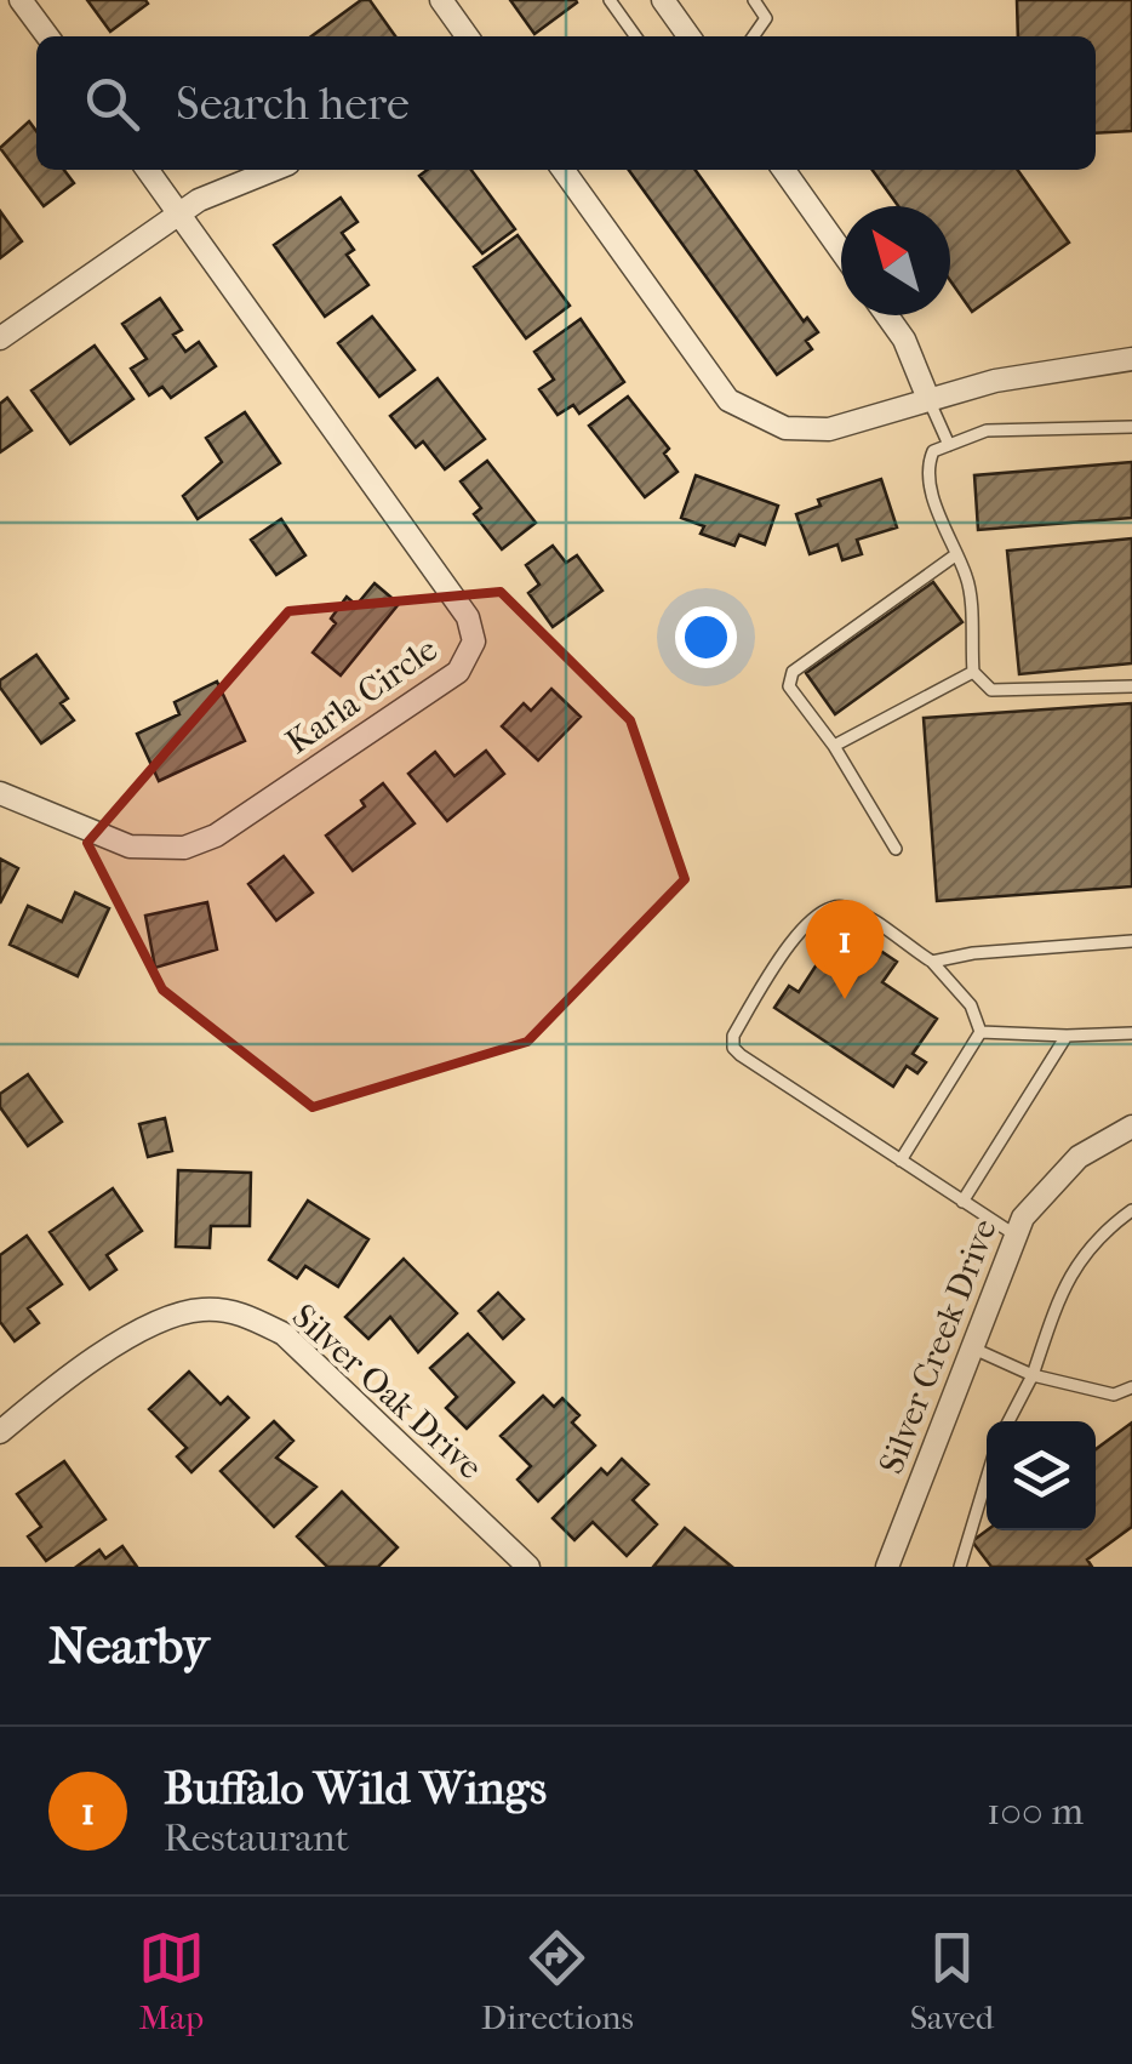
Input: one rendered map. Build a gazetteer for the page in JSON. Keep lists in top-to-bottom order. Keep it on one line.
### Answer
{"streets":{"street":["Karla Circle","Silver Creek Drive","Silver Oak Drive"]},"north":"top left","page":{"search":"Search here","pins":"1","heading":"Nearby","list":[{"mark":"1","name":"Buffalo Wild Wings","note":"Restaurant","value":"100 m"}],"nav":["Map","Directions","Saved"]}}
